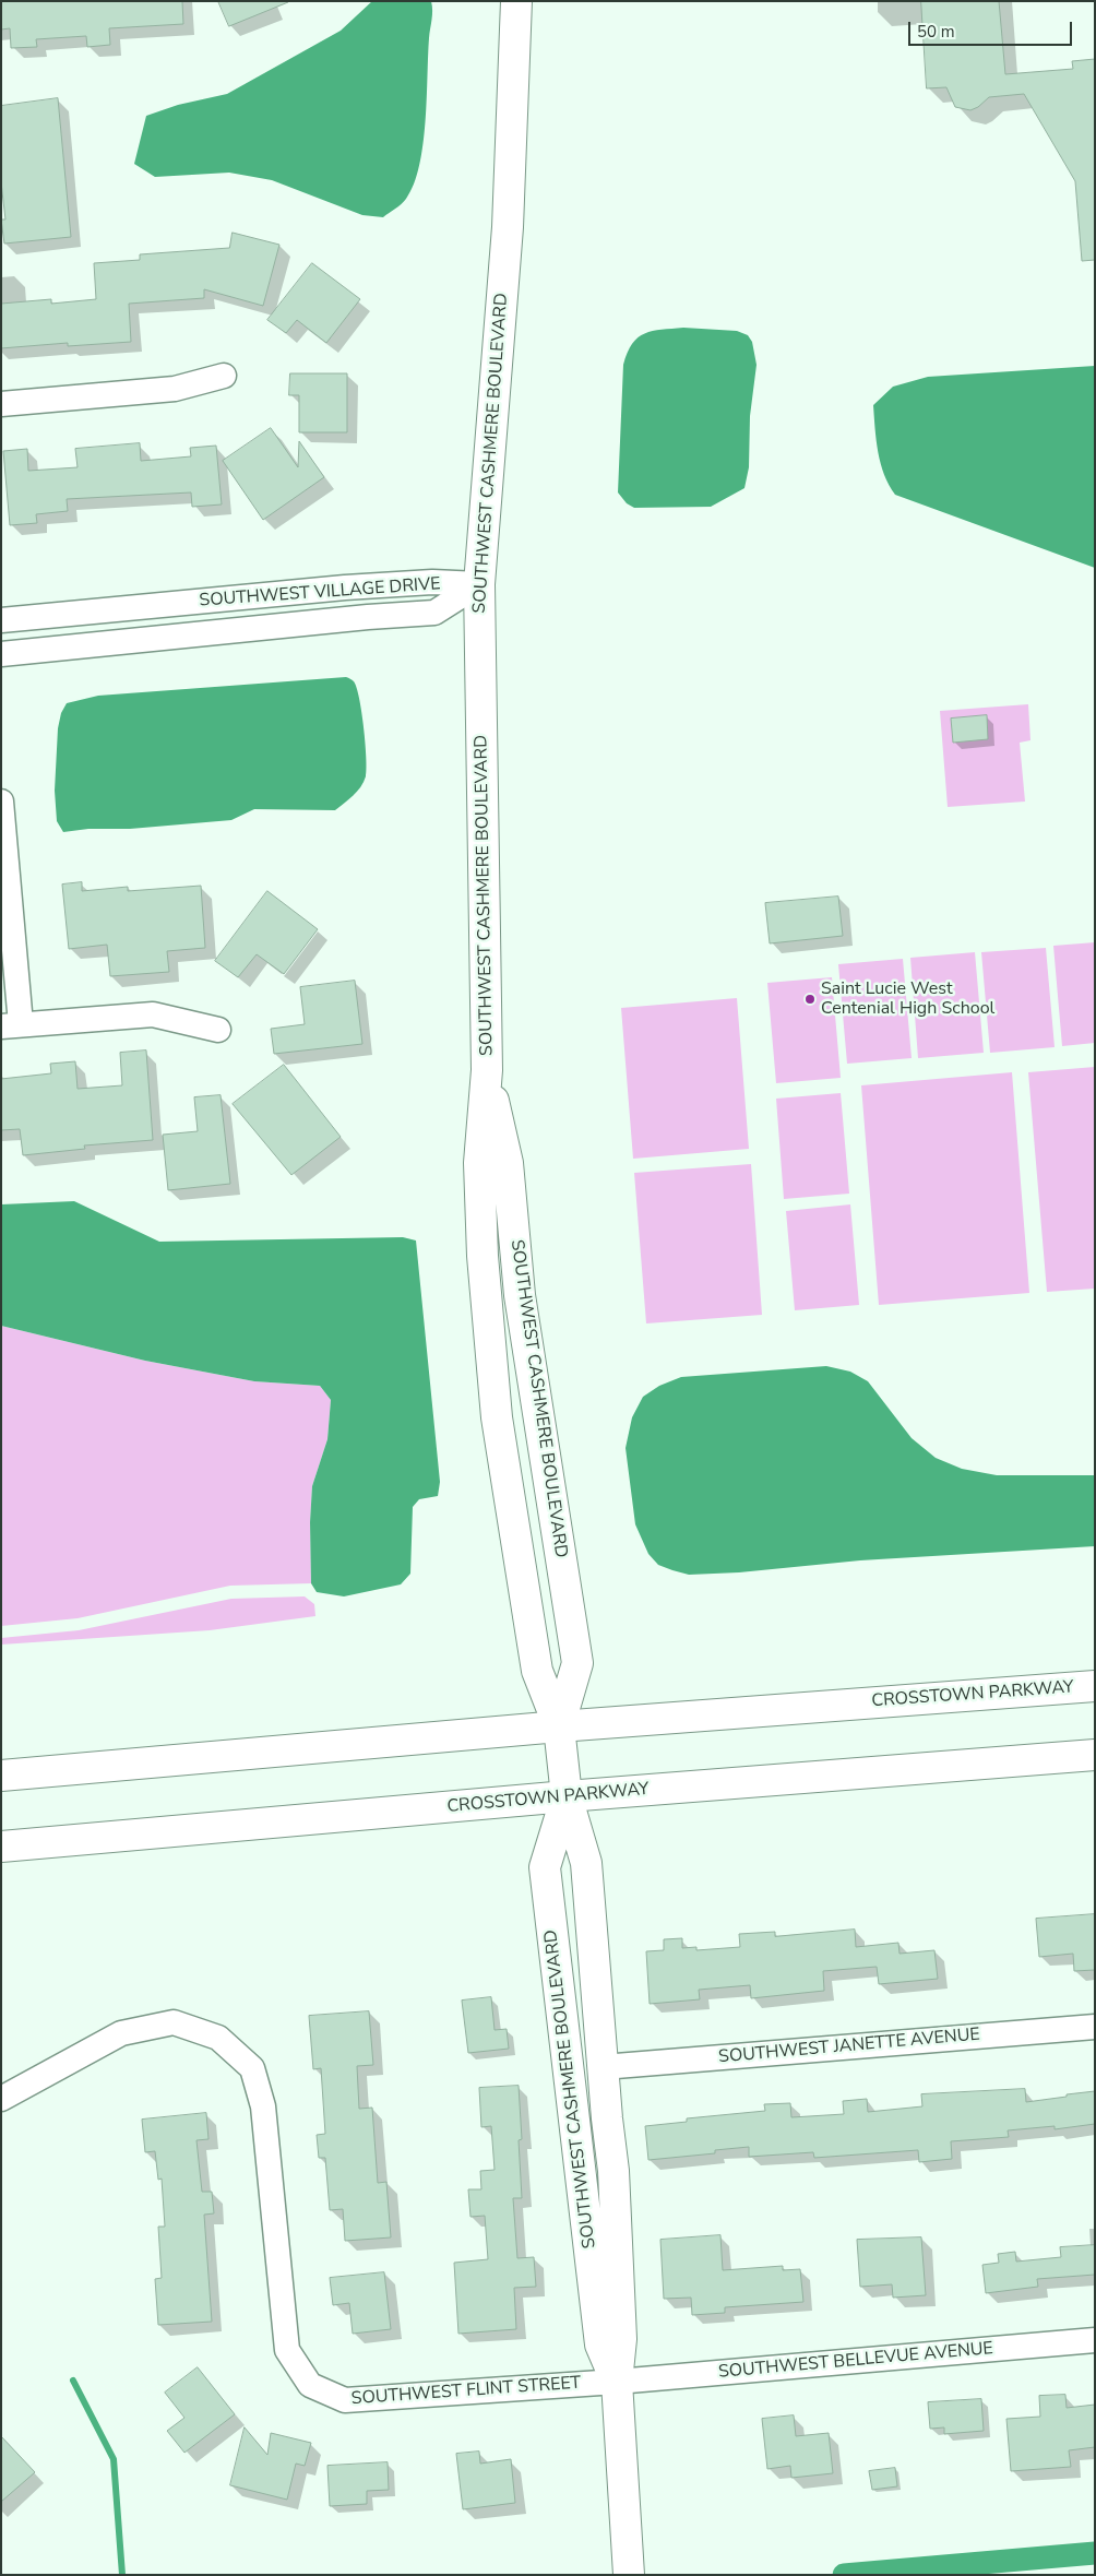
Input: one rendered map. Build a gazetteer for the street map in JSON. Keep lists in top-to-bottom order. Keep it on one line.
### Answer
{"streets":{"street":["SOUTHWEST CASHMERE BOULEVARD","SOUTHWEST VILLAGE DRIVE","CROSSTOWN PARKWAY","SOUTHWEST JANETTE AVENUE","SOUTHWEST BELLEVUE AVENUE","SOUTHWEST FLINT STREET"]},"crossings":[["SOUTHWEST CASHMERE BOULEVARD","SOUTHWEST VILLAGE DRIVE"],["SOUTHWEST CASHMERE BOULEVARD","CROSSTOWN PARKWAY"],["SOUTHWEST CASHMERE BOULEVARD","SOUTHWEST JANETTE AVENUE"],["SOUTHWEST CASHMERE BOULEVARD","SOUTHWEST BELLEVUE AVENUE"],["SOUTHWEST CASHMERE BOULEVARD","SOUTHWEST FLINT STREET"],["SOUTHWEST BELLEVUE AVENUE","SOUTHWEST FLINT STREET"]],"places":["Saint Lucie West Centenial High School"],"scale_bar":"50 m"}
